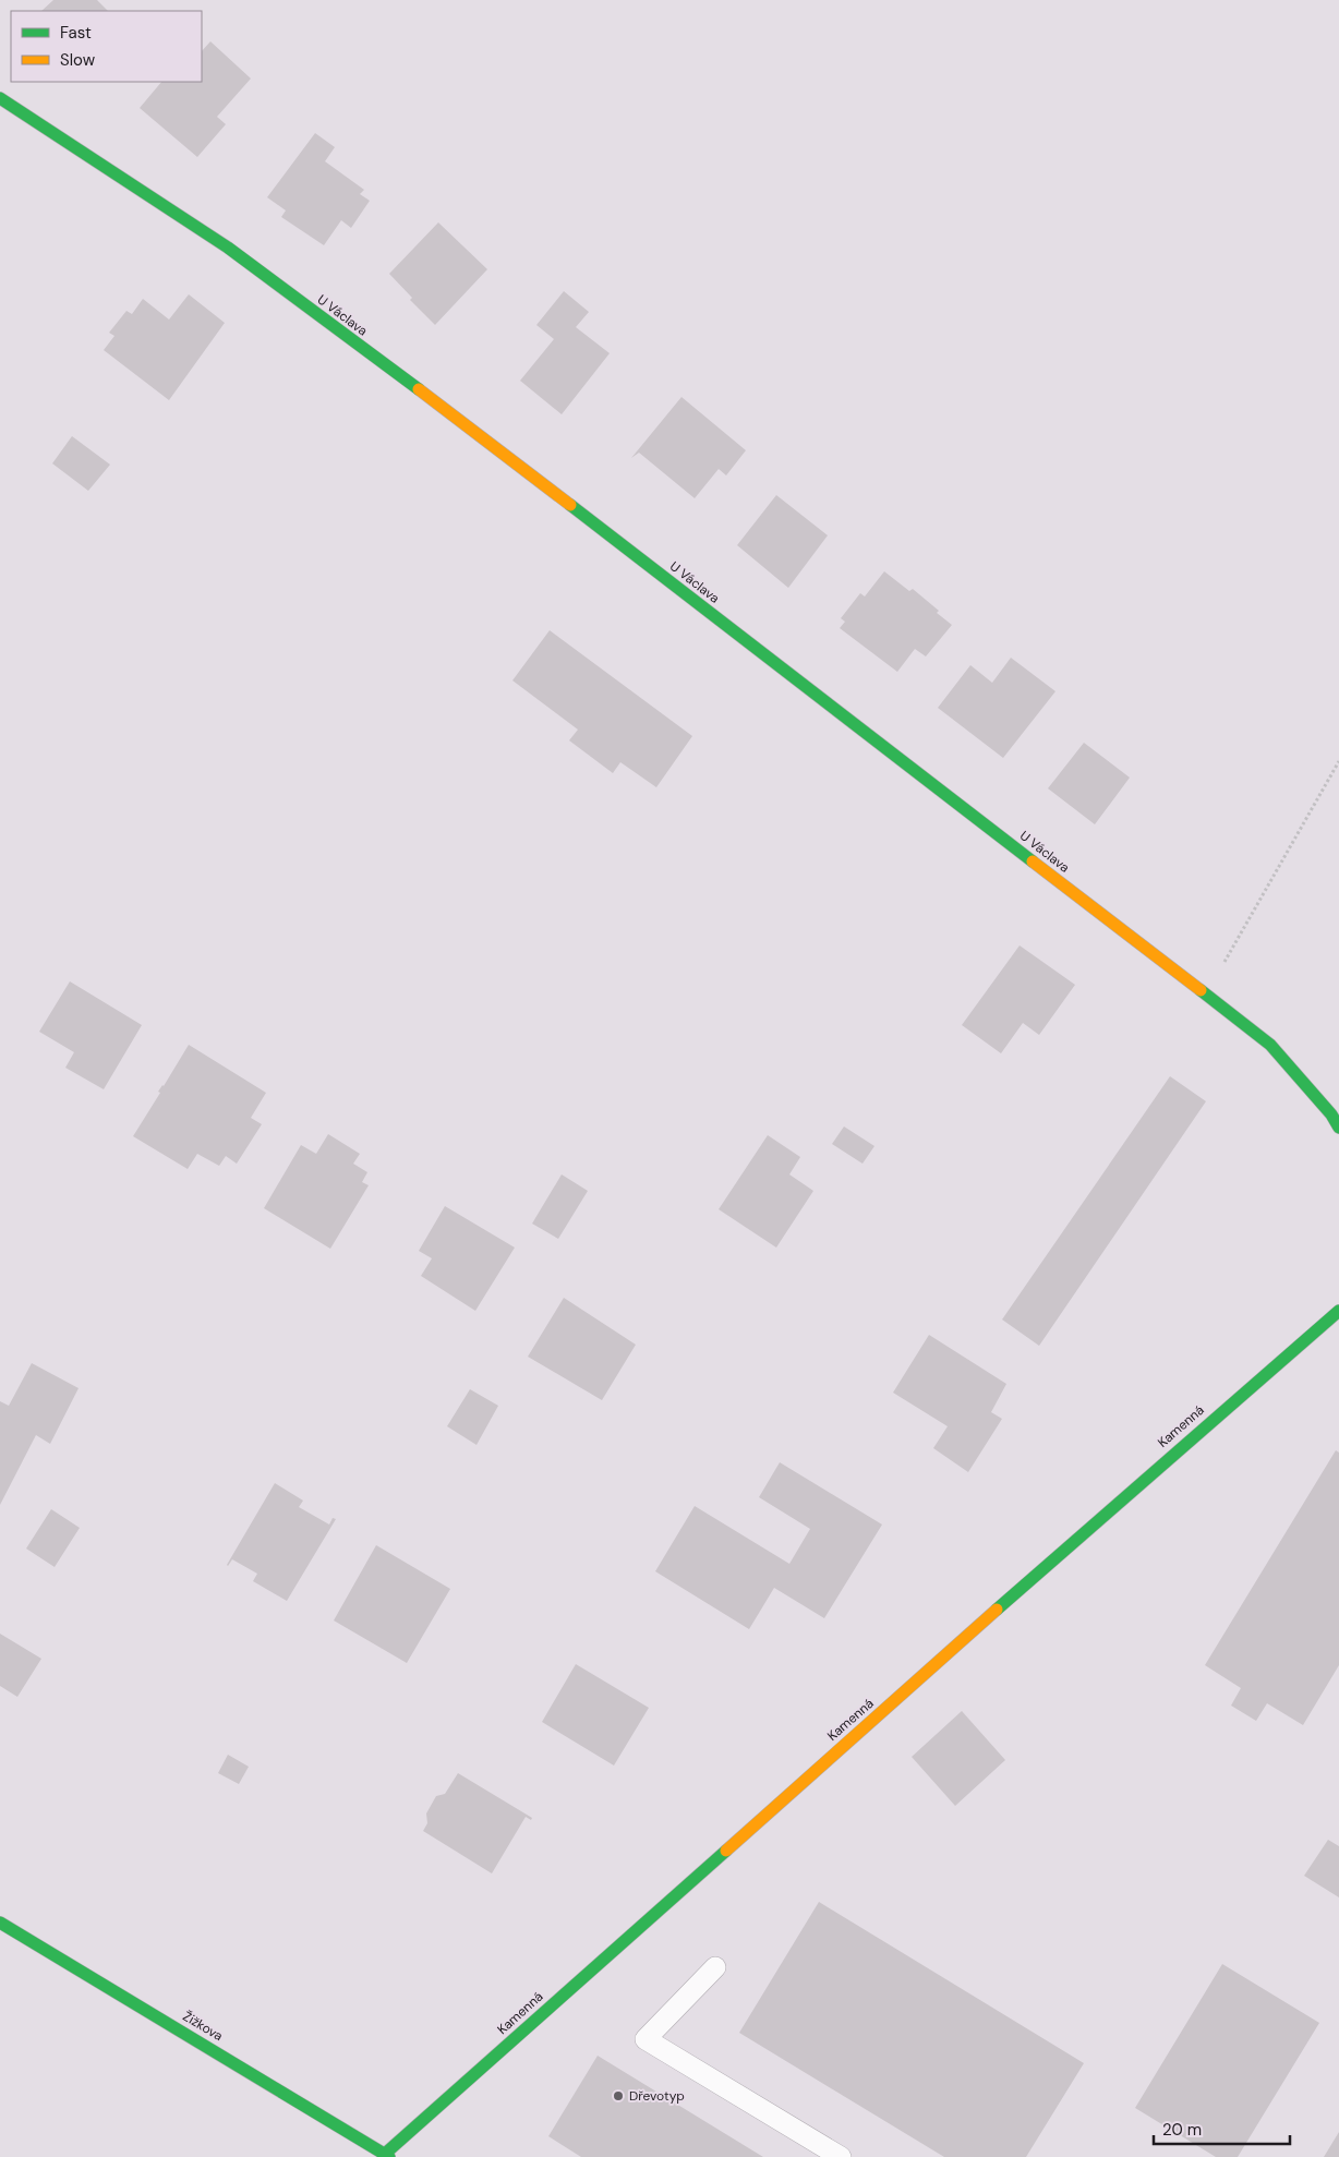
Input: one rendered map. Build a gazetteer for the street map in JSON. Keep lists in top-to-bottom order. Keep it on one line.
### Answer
{"streets":{"street":["U Václava","Kamenná","Žižkova"]},"crossings":[["Kamenná","Žižkova"]],"places":["Dřevotyp"],"legend":["Fast","Slow"],"scale_bar":"20 m"}
